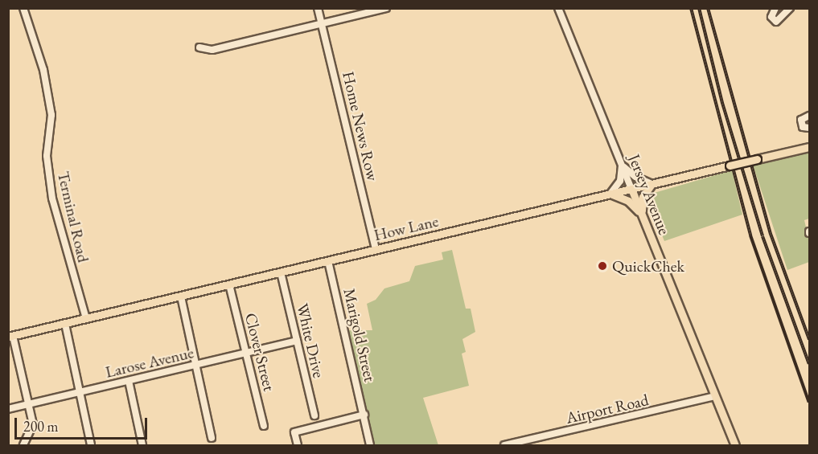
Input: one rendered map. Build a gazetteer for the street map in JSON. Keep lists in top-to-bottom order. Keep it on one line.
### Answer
{"streets":{"main road":["Jersey Avenue","How Lane"],"street":["Home News Row","Terminal Road","Marigold Street","White Drive","Clover Street","Larose Avenue","Airport Road"]},"crossings":[["Home News Row","How Lane"],["Jersey Avenue","How Lane"],["Jersey Avenue","Airport Road"],["Terminal Road","How Lane"],["How Lane","Marigold Street"],["How Lane","White Drive"],["How Lane","Clover Street"],["White Drive","Larose Avenue"],["Clover Street","Larose Avenue"]],"places":["QuickChek"],"scale_bar":"200 m"}
